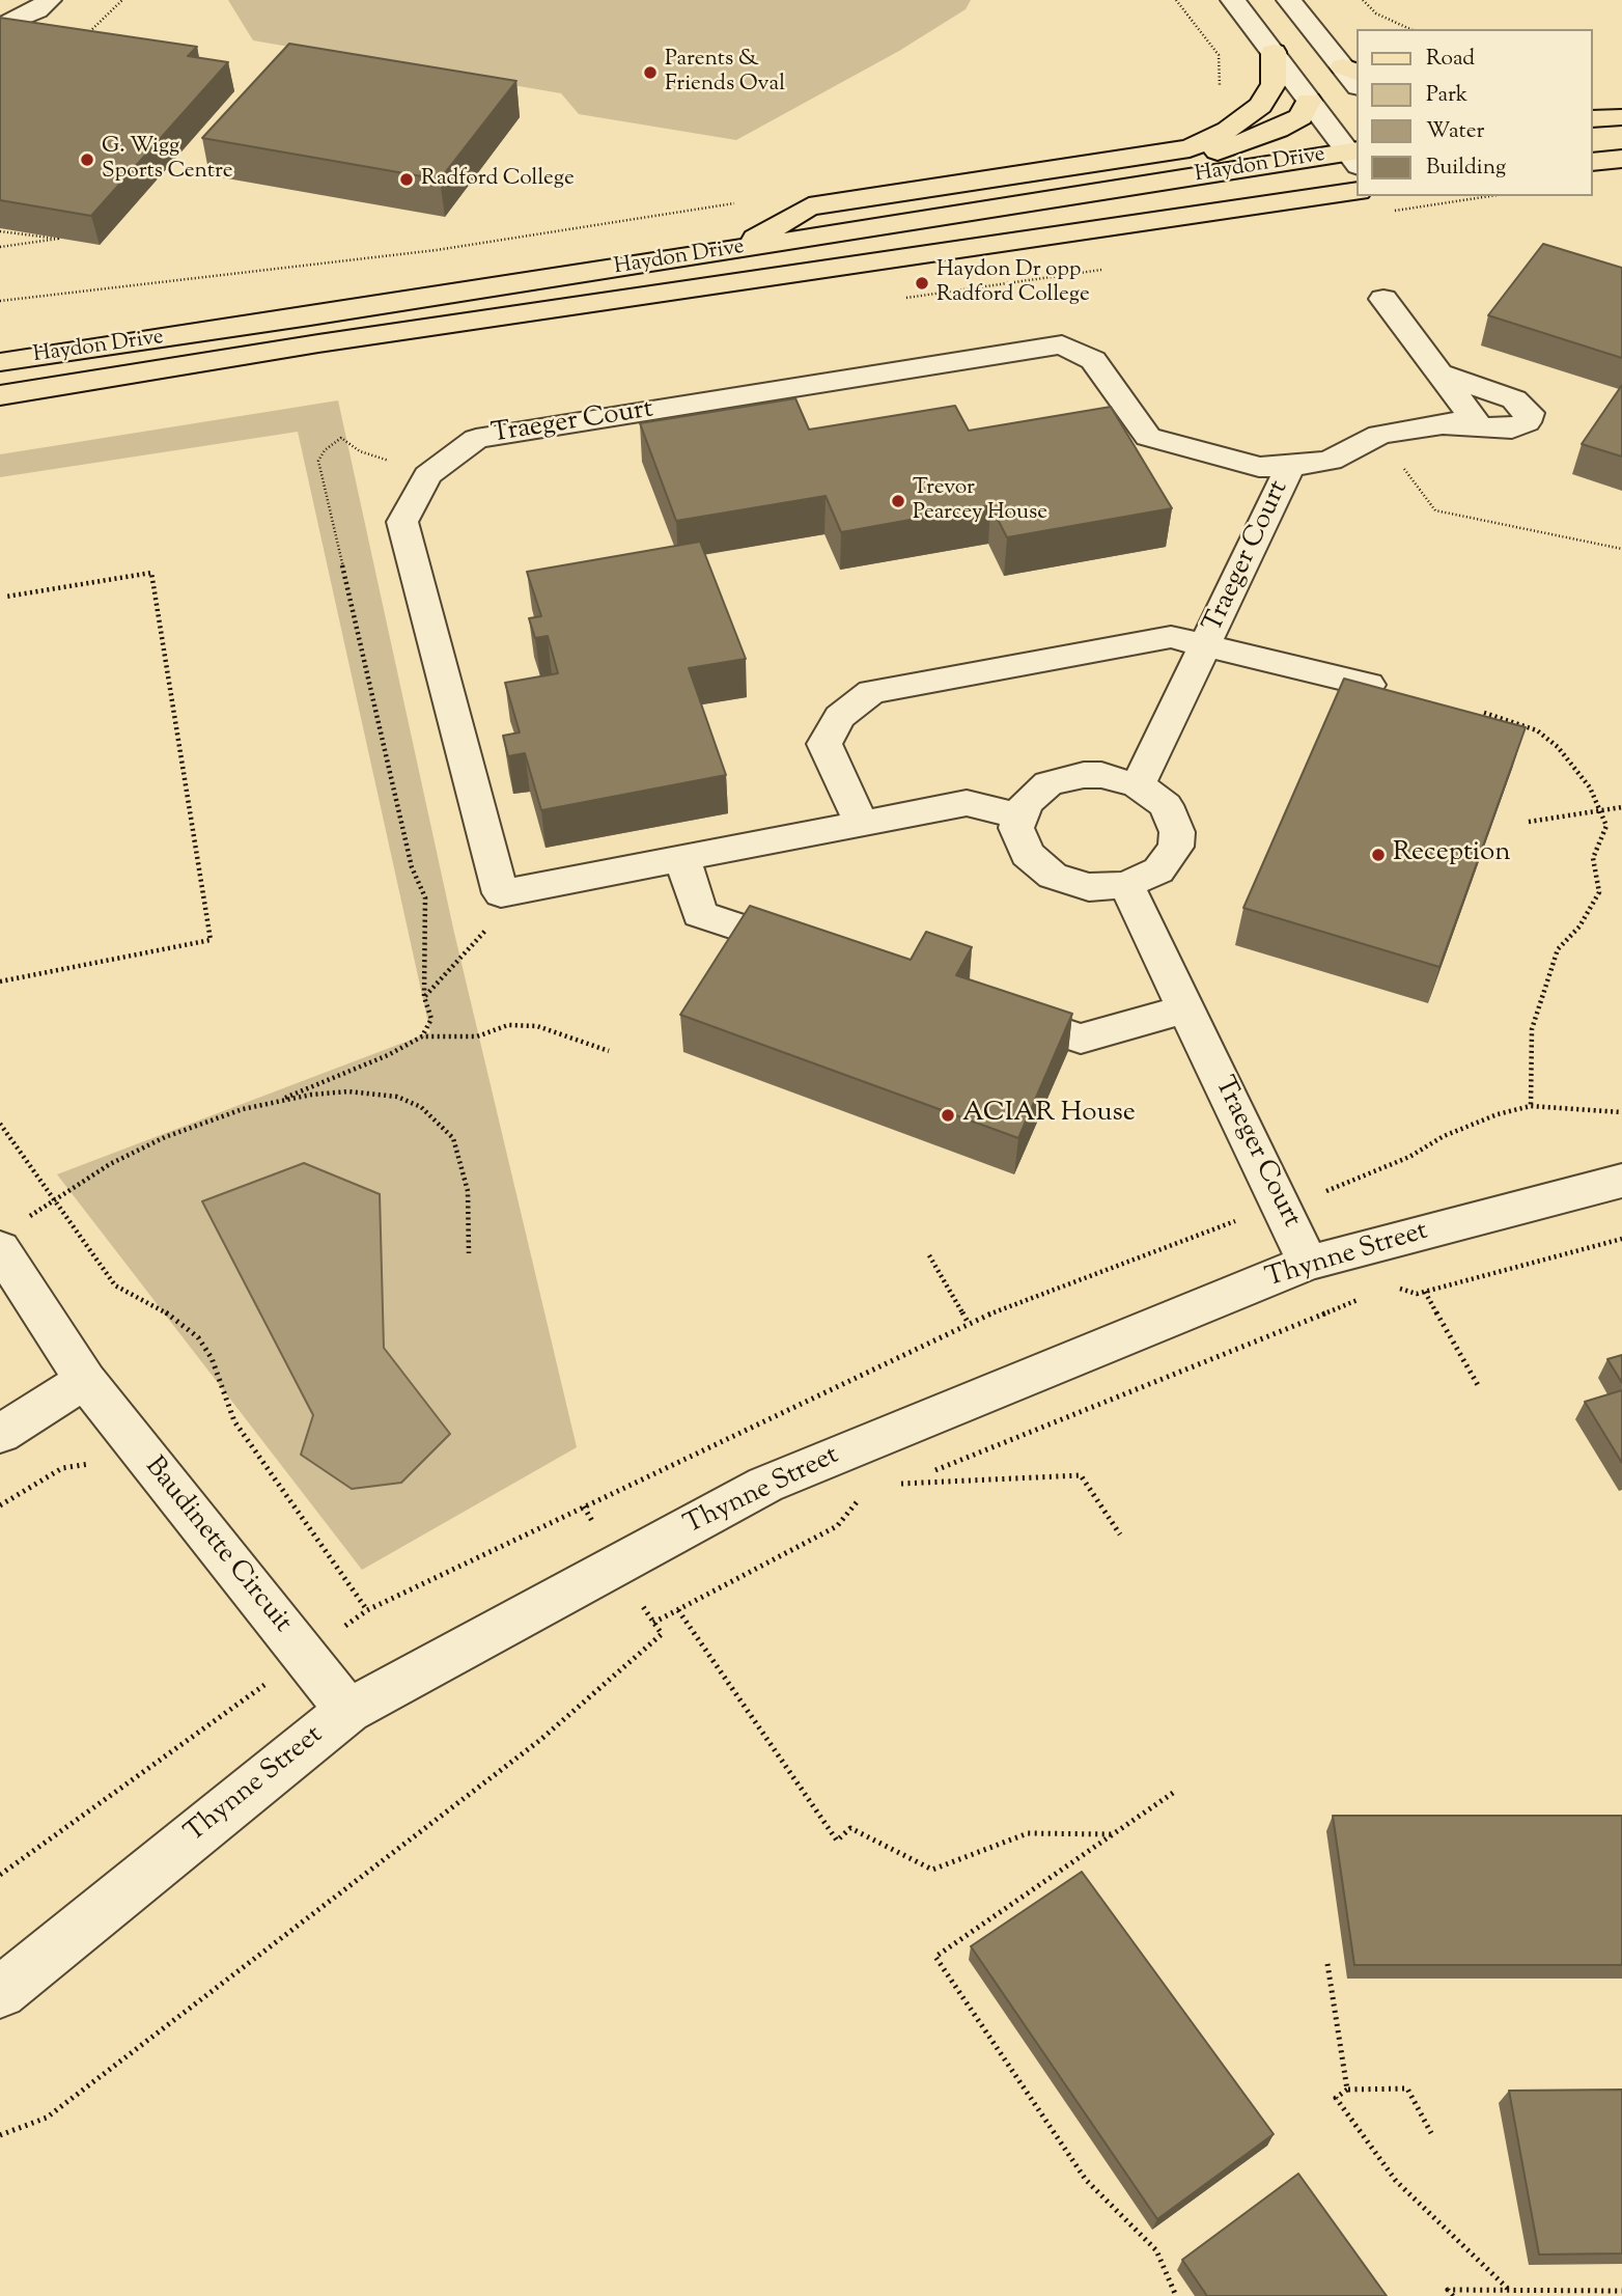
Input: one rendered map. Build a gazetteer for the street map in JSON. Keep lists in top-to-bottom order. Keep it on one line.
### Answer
{"streets":{"main road":["Haydon Drive"],"street":["Traeger Court","Thynne Street","Baudinette Circuit"]},"crossings":[["Traeger Court","Thynne Street"],["Thynne Street","Baudinette Circuit"]],"places":["Parents & Friends Oval","G. Wigg Sports Centre","Radford College","Haydon Dr opp Radford College","Trevor Pearcey House","Reception","ACIAR House"],"legend":["Road","Park","Water","Building"]}
